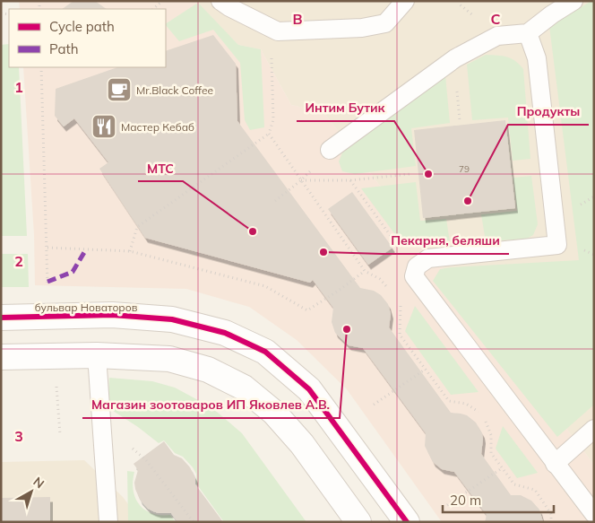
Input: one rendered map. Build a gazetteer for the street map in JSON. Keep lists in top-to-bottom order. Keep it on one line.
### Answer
{"streets":{"street":["бульвар Новаторов"]},"places":{"cafe":["Mr.Black Coffee"],"restaurant":["Мастер Кебаб"],"other":["Интим Бутик","Продукты","МТС","Пекарня, беляши","Магазин зоотоваров ИП Яковлев А.В."]},"house_numbers":["79"],"legend":["Cycle path","Path"],"scale_bar":"20 m","north":"top right","grid":{"columns":["B","C"],"rows":["1","2","3"]}}
